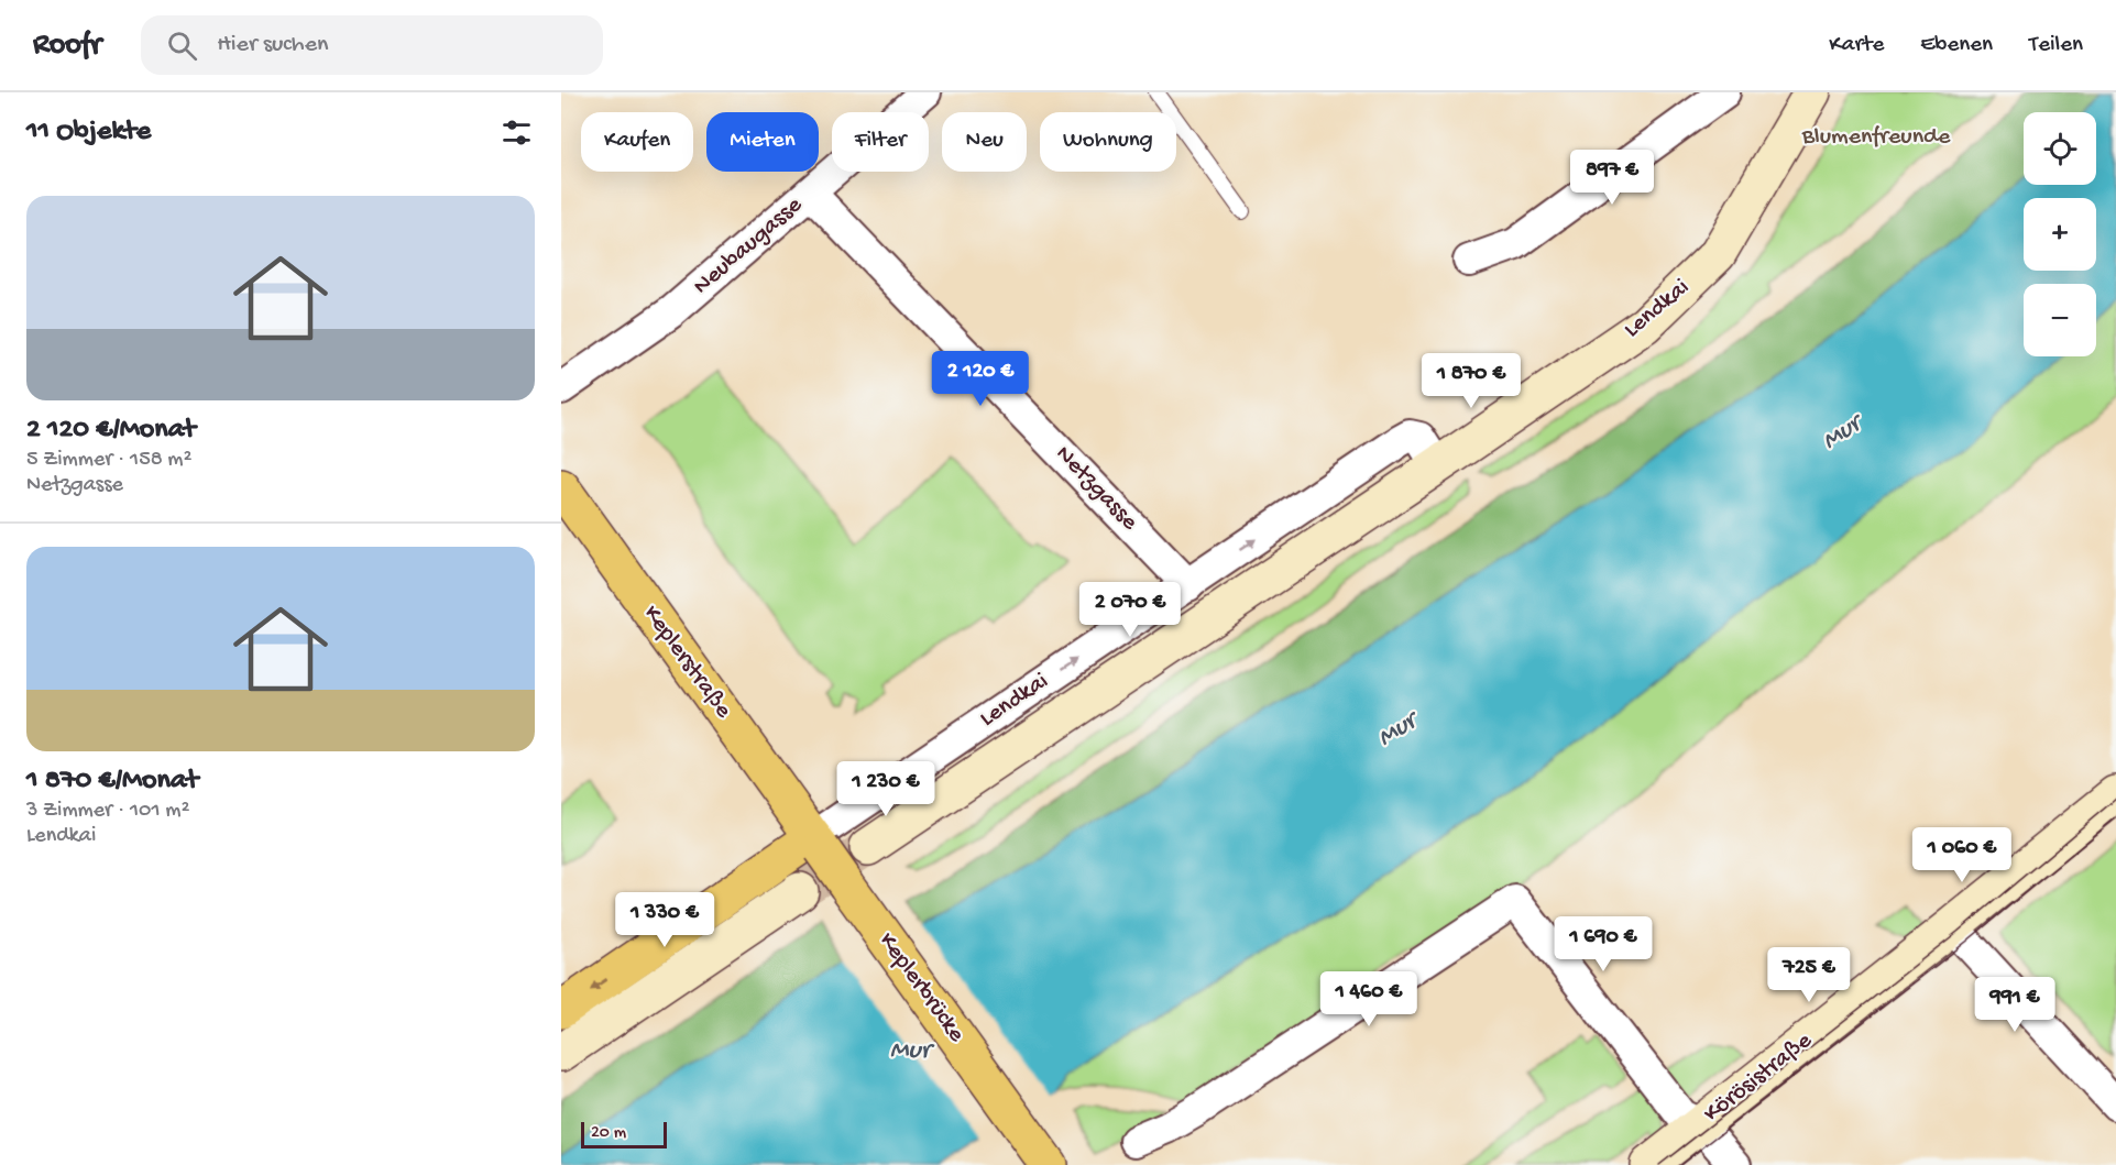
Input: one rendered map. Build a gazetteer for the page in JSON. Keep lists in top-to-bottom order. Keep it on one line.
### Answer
{"streets":{"main road":["Lendkai","Keplerstraße","Keplerbrücke","Körösistraße"],"street":["Neubaugasse","Netzgasse"]},"crossings":[["Neubaugasse","Netzgasse"],["Lendkai","Netzgasse"],["Lendkai","Keplerstraße"],["Lendkai","Keplerbrücke"],["Keplerstraße","Keplerbrücke"]],"water":["Mur"],"parks":["Blumenfreunde"],"scale_bar":"20 m","page":{"header":"Roofr","search":"Hier suchen","nav":["Karte","Ebenen","Teilen"],"heading":"11 Objekte","map_buttons":["+","−"],"chip":["Kaufen","Mieten","Filter","Neu","Wohnung"],"price":["897 €","2 120 €","1 870 €","2 070 €","1 230 €","1 060 €","1 330 €","1 690 €","725 €","1 460 €","991 €"],"list":[{"name":"2 120 €/Monat","note":"5 Zimmer · 158 m² · Netzgasse"},{"name":"1 870 €/Monat","note":"3 Zimmer · 101 m² · Lendkai"}],"scale":"20 m"}}
